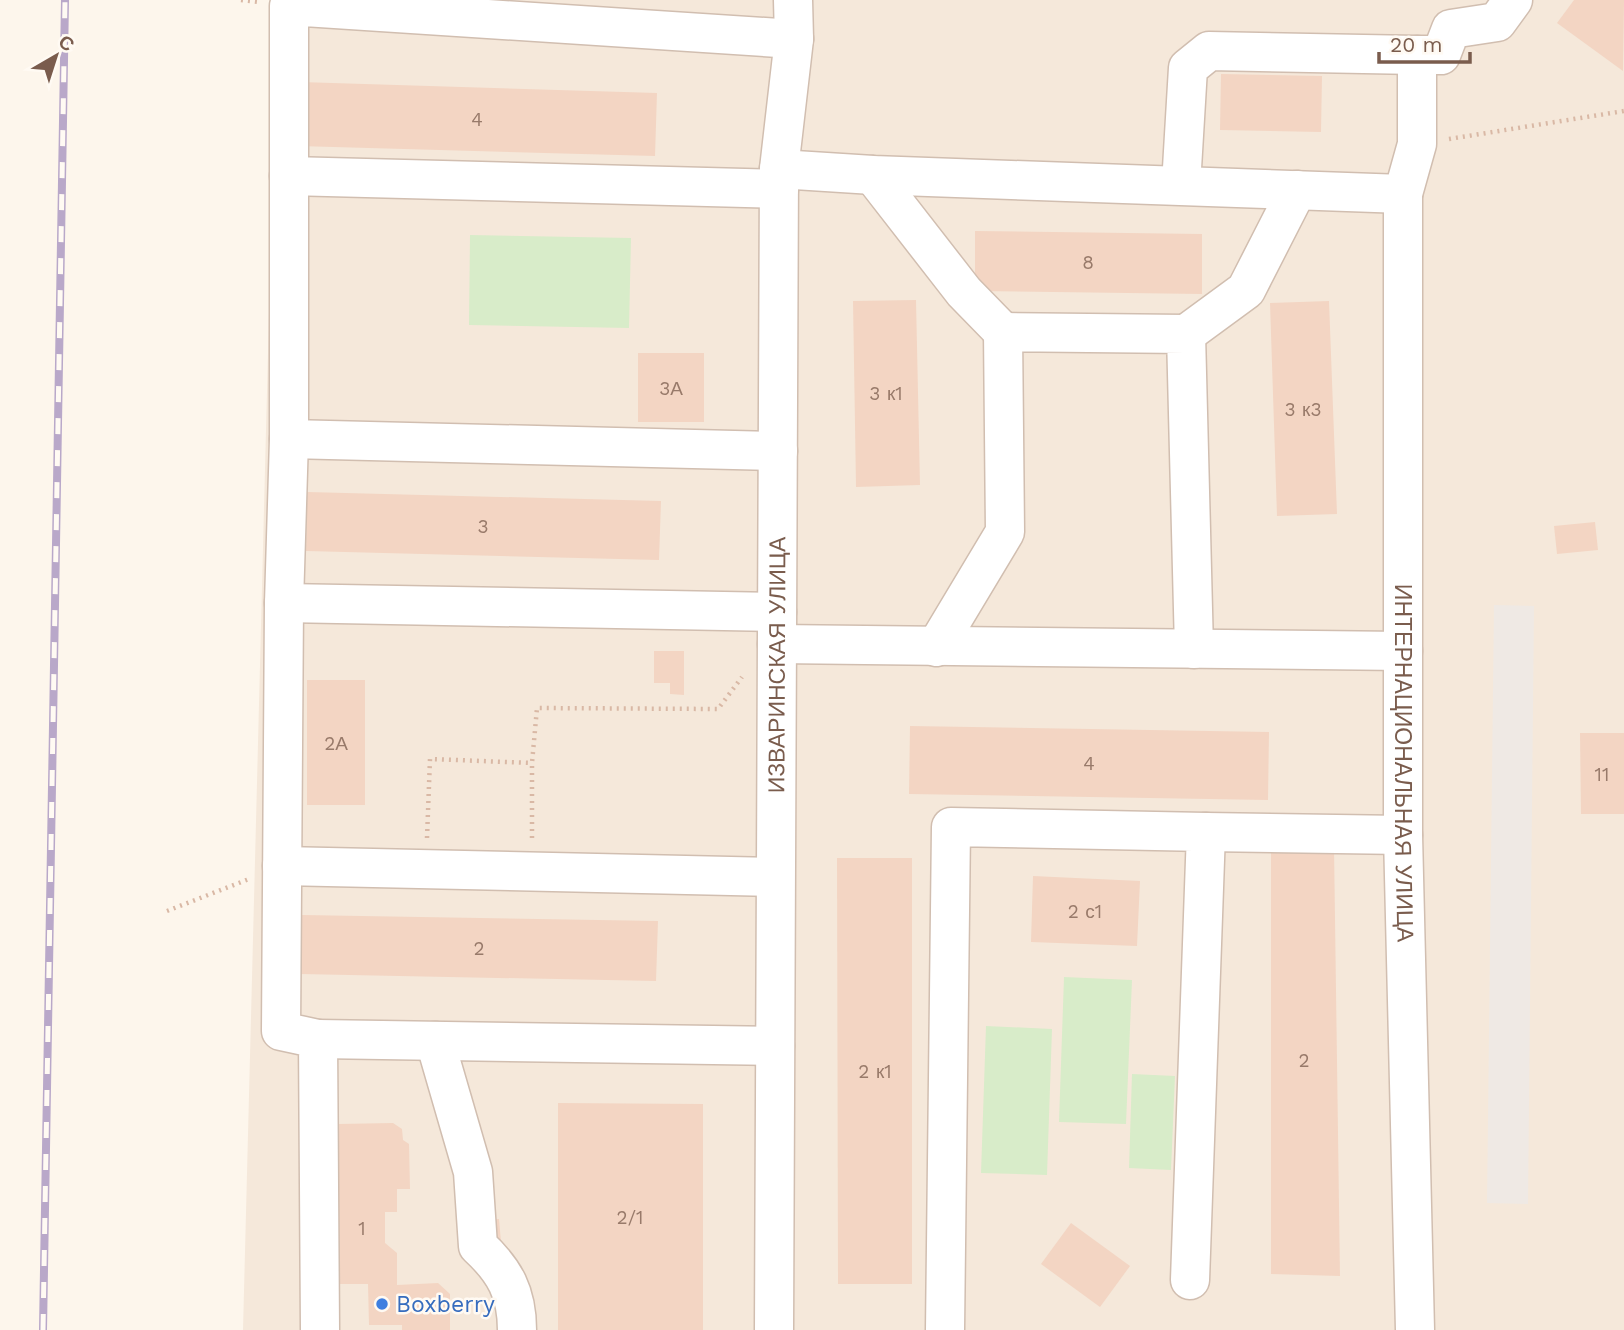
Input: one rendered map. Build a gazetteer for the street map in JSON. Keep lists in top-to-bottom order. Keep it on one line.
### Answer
{"streets":{"street":["ИЗВАРИНСКАЯ УЛИЦА","ИНТЕРНАЦИОНАЛЬНАЯ УЛИЦА"]},"places":["Boxberry"],"house_numbers":["4","8","3А","3 к1","3 к3","3","2А","4","11","2 с1","2","2","2 к1","2/1","1"],"scale_bar":"20 m","north":"top right"}
